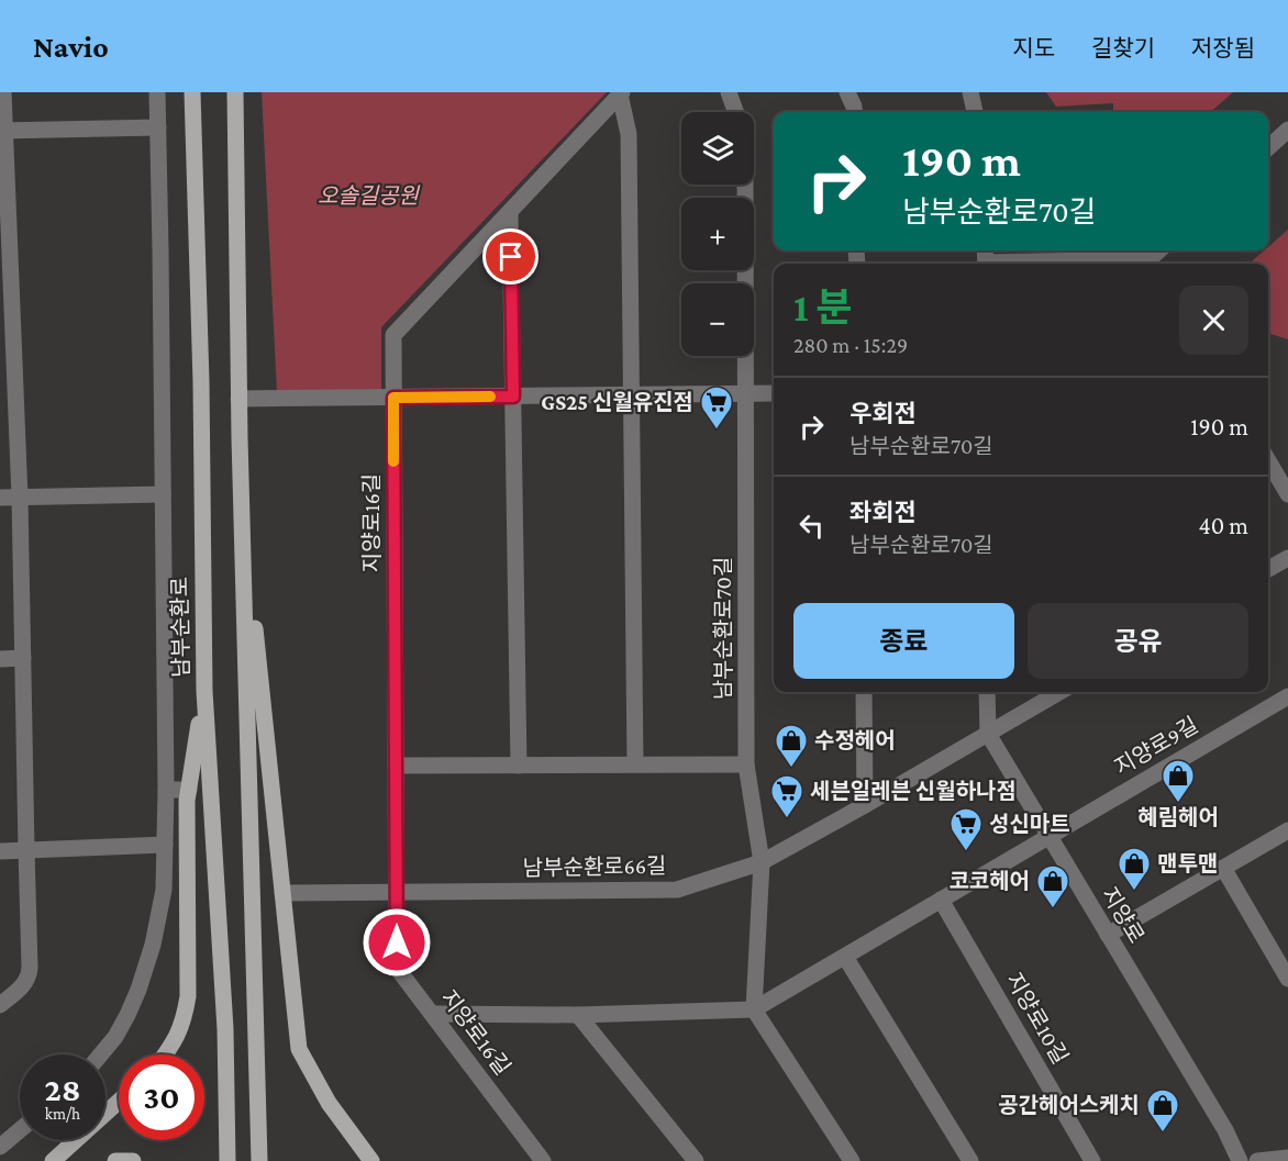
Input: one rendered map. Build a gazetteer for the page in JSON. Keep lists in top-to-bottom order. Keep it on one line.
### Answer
{"streets":{"main road":["남부순환로"],"street":["지양로16길","남부순환로70길","지양로9길","남부순환로66길","지양로","지양로10길"]},"crossings":[["지양로16길","남부순환로66길"],["남부순환로70길","남부순환로66길"],["지양로9길","지양로"],["남부순환로66길","지양로"]],"parks":["오솔길공원"],"places":{"supermarket":["GS25 신월유진점","세븐일레븐 신월하나점","성신마트"],"shop":["수정헤어","혜림헤어","맨투맨","코코헤어","공간헤어스케치"]},"page":{"header":"Navio","nav":["지도","길찾기","저장됨"],"map_buttons":["+","−"],"turn":["190 m","남부순환로70길"],"heading":["1 분","280 m · 15:29"],"list":[{"name":"우회전","note":"남부순환로70길","value":"190 m"},{"name":"좌회전","note":"남부순환로70길","value":"40 m"}],"buttons":["종료","공유"],"speed":"28 km/h","limit":"30"}}
